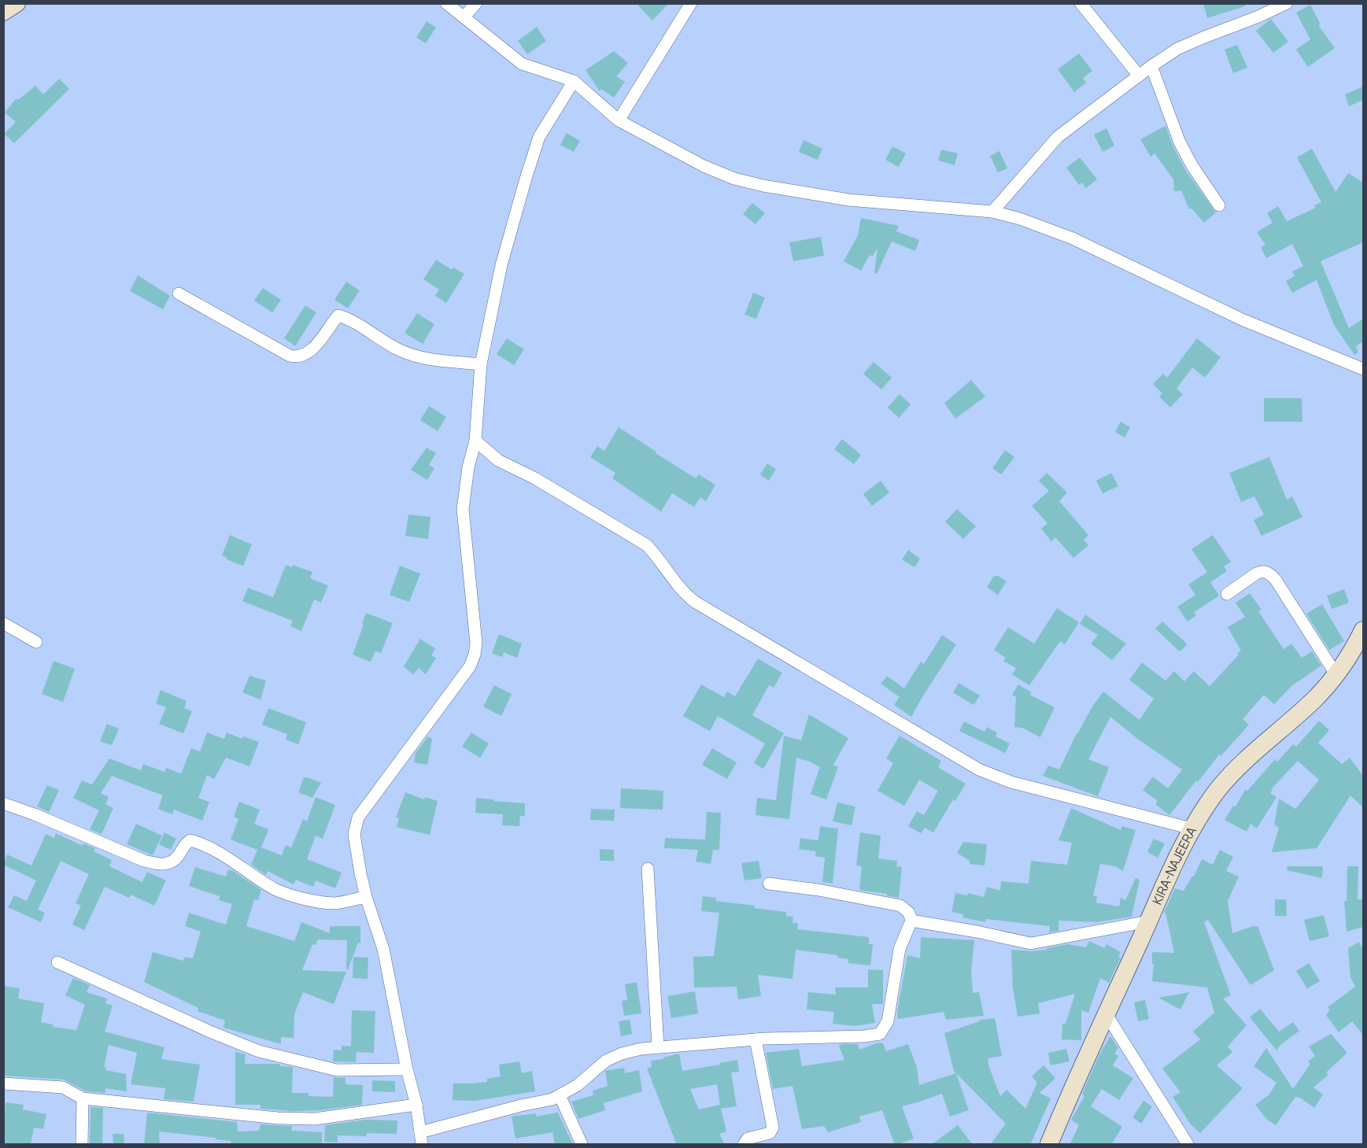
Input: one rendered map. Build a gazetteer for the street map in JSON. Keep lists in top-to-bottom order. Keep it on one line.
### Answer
{"streets":{"street":["KIRA-NAJEERA"]}}
